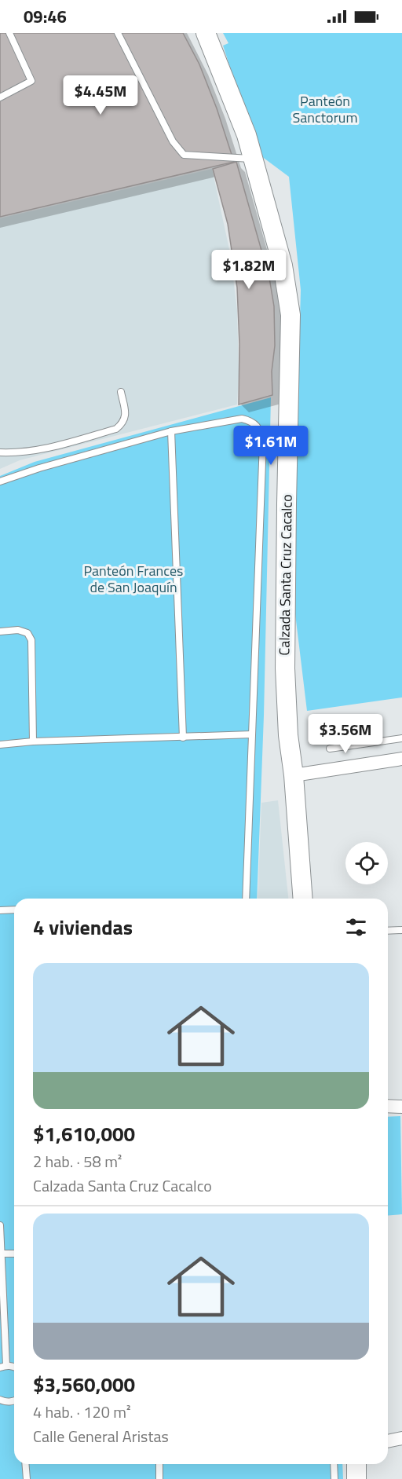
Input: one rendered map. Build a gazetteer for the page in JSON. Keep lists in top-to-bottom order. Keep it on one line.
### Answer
{"streets":{"street":["Calzada Santa Cruz Cacalco"]},"parks":["Panteón Sanctorum","Panteón Frances de San Joaquín"],"page":{"status":"09:46","price":["$4.45M","$1.82M","$1.61M","$3.56M"],"heading":"4 viviendas","list":[{"name":"$1,610,000","note":"2 hab. · 58 m² · Calzada Santa Cruz Cacalco"},{"name":"$3,560,000","note":"4 hab. · 120 m² · Calle General Aristas"}]}}
